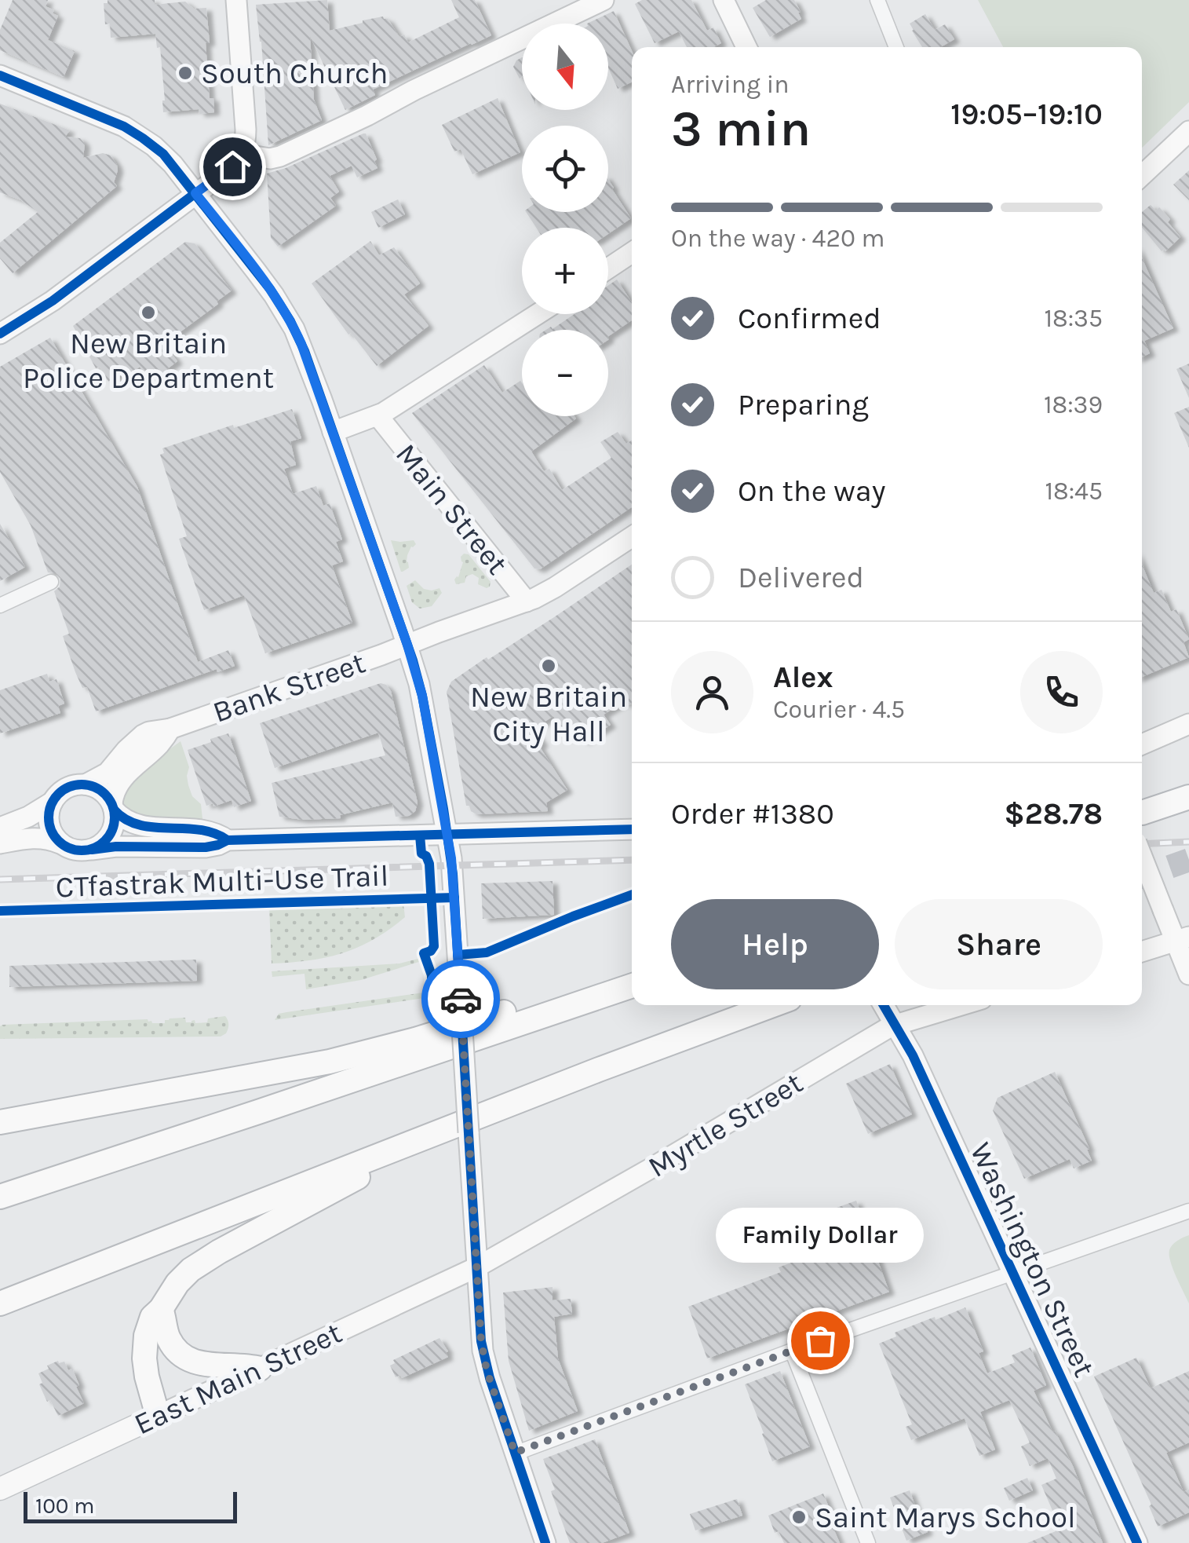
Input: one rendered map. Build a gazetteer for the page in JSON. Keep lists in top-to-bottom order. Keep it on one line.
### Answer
{"streets":{"main road":["East Main Street"],"street":["Main Street","Bank Street","Myrtle Street","Washington Street"],"cycle path":["CTfastrak Multi-Use Trail"]},"crossings":[["Main Street","Bank Street"],["Main Street","Myrtle Street"],["Main Street","East Main Street"],["Myrtle Street","Washington Street"],["Myrtle Street","East Main Street"]],"places":["South Church","New Britain Police Department","New Britain City Hall","Family Dollar","Saint Marys School"],"scale_bar":"100 m","north":"bottom","page":{"map_buttons":["+","−"],"heading":["3 min","Arriving in","19:05–19:10"],"panel":["Alex","Courier · 4.5","Order #1380","$28.78"],"bar":"On the way · 420 m","list":[["Confirmed","18:35"],["Preparing","18:39"],["On the way","18:45"],"Delivered"],"buttons":["Help","Share"],"bubble":"Family Dollar","scale":"100 m"}}
